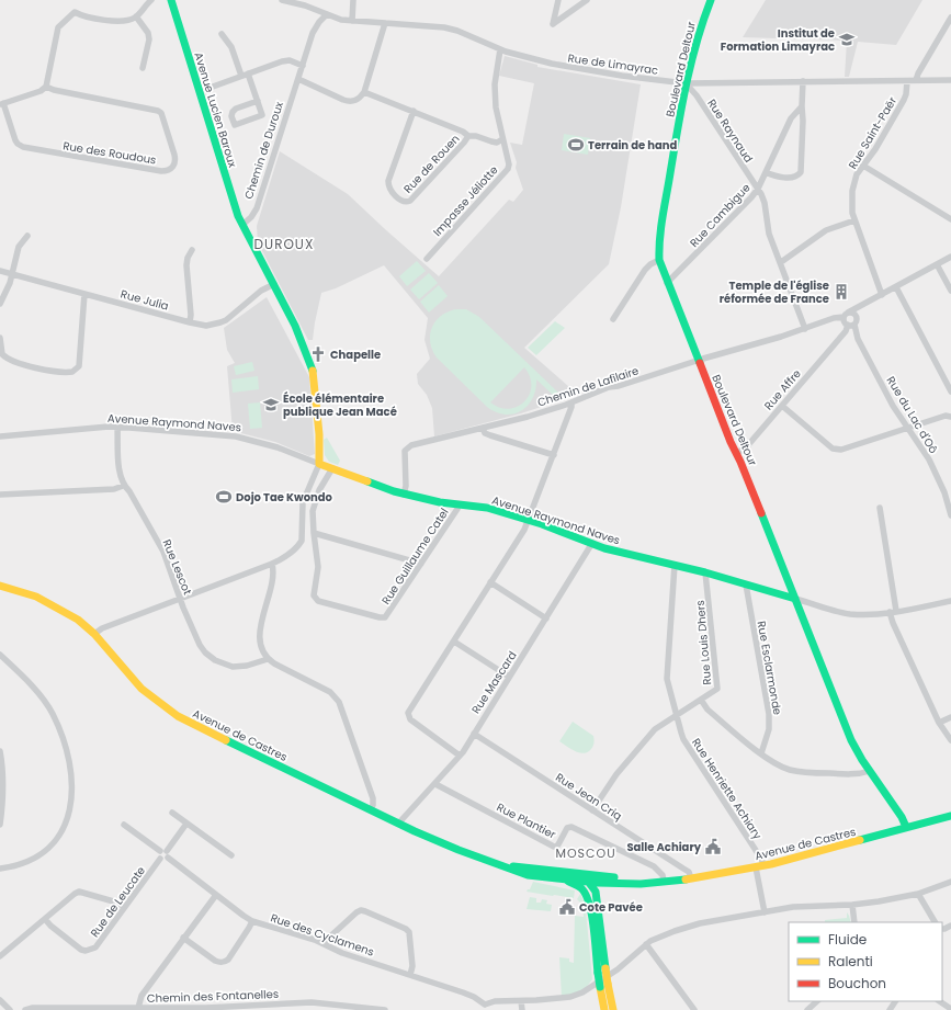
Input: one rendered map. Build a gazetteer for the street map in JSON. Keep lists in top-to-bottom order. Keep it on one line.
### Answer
{"streets":{"street":["Rue de Limayrac","Boulevard Deltour","Avenue Lucien Baroux","Rue Raynaud","Rue Saint-Paër","Chemin de Duroux","Rue des Roudous","Rue de Rouen","Impasse Jéliotte","Rue Cambigue","Rue Julia","Chemin de Lafilaire","Rue Affre","Rue du Lac d'Oô","Avenue Raymond Naves","Rue Guillaume Catel","Rue Lescot","Rue Louis Dhers","Rue Esclarmonde","Rue Mascard","Avenue de Castres","Rue Henriette Achiary","Rue Jean Criq","Rue Plantier","Rue de Leucate","Rue des Cyclamens","Chemin des Fontanelles"]},"crossings":[["Rue de Limayrac","Boulevard Deltour"],["Rue de Limayrac","Rue Raynaud"],["Rue de Limayrac","Rue Saint-Paër"],["Rue de Limayrac","Chemin de Duroux"],["Rue de Limayrac","Impasse Jéliotte"],["Boulevard Deltour","Rue Raynaud"],["Boulevard Deltour","Rue Cambigue"],["Boulevard Deltour","Chemin de Lafilaire"],["Boulevard Deltour","Rue Affre"],["Boulevard Deltour","Avenue Raymond Naves"],["Boulevard Deltour","Avenue de Castres"],["Avenue Lucien Baroux","Chemin de Duroux"],["Rue Raynaud","Rue Cambigue"],["Rue Raynaud","Chemin de Lafilaire"],["Rue Saint-Paër","Chemin de Lafilaire"],["Rue de Rouen","Impasse Jéliotte"],["Chemin de Lafilaire","Rue Affre"],["Chemin de Lafilaire","Rue du Lac d'Oô"],["Chemin de Lafilaire","Avenue Raymond Naves"],["Rue Affre","Rue du Lac d'Oô"],["Avenue Raymond Naves","Rue Guillaume Catel"],["Avenue Raymond Naves","Rue Lescot"],["Avenue Raymond Naves","Rue Louis Dhers"],["Avenue Raymond Naves","Rue Esclarmonde"],["Avenue Raymond Naves","Rue Mascard"],["Avenue Raymond Naves","Rue Henriette Achiary"],["Rue Louis Dhers","Rue Henriette Achiary"],["Rue Louis Dhers","Rue Jean Criq"],["Rue Mascard","Avenue de Castres"],["Rue Mascard","Rue Jean Criq"],["Rue Mascard","Rue Plantier"],["Avenue de Castres","Rue Henriette Achiary"],["Avenue de Castres","Rue Jean Criq"],["Avenue de Castres","Rue Plantier"],["Rue de Leucate","Rue des Cyclamens"]],"districts":["DUROUX","MOSCOU"],"places":{"school or university":["Institut de Formation Limayrac","École élémentaire publique Jean Macé"],"sports":["Terrain de hand","Dojo Tae Kwondo"],"building":["Temple de l'église réformée de France"],"church":["Chapelle"],"public building":["Salle Achiary","Cote Pavée"]},"legend":["Fluide","Ralenti","Bouchon"]}
